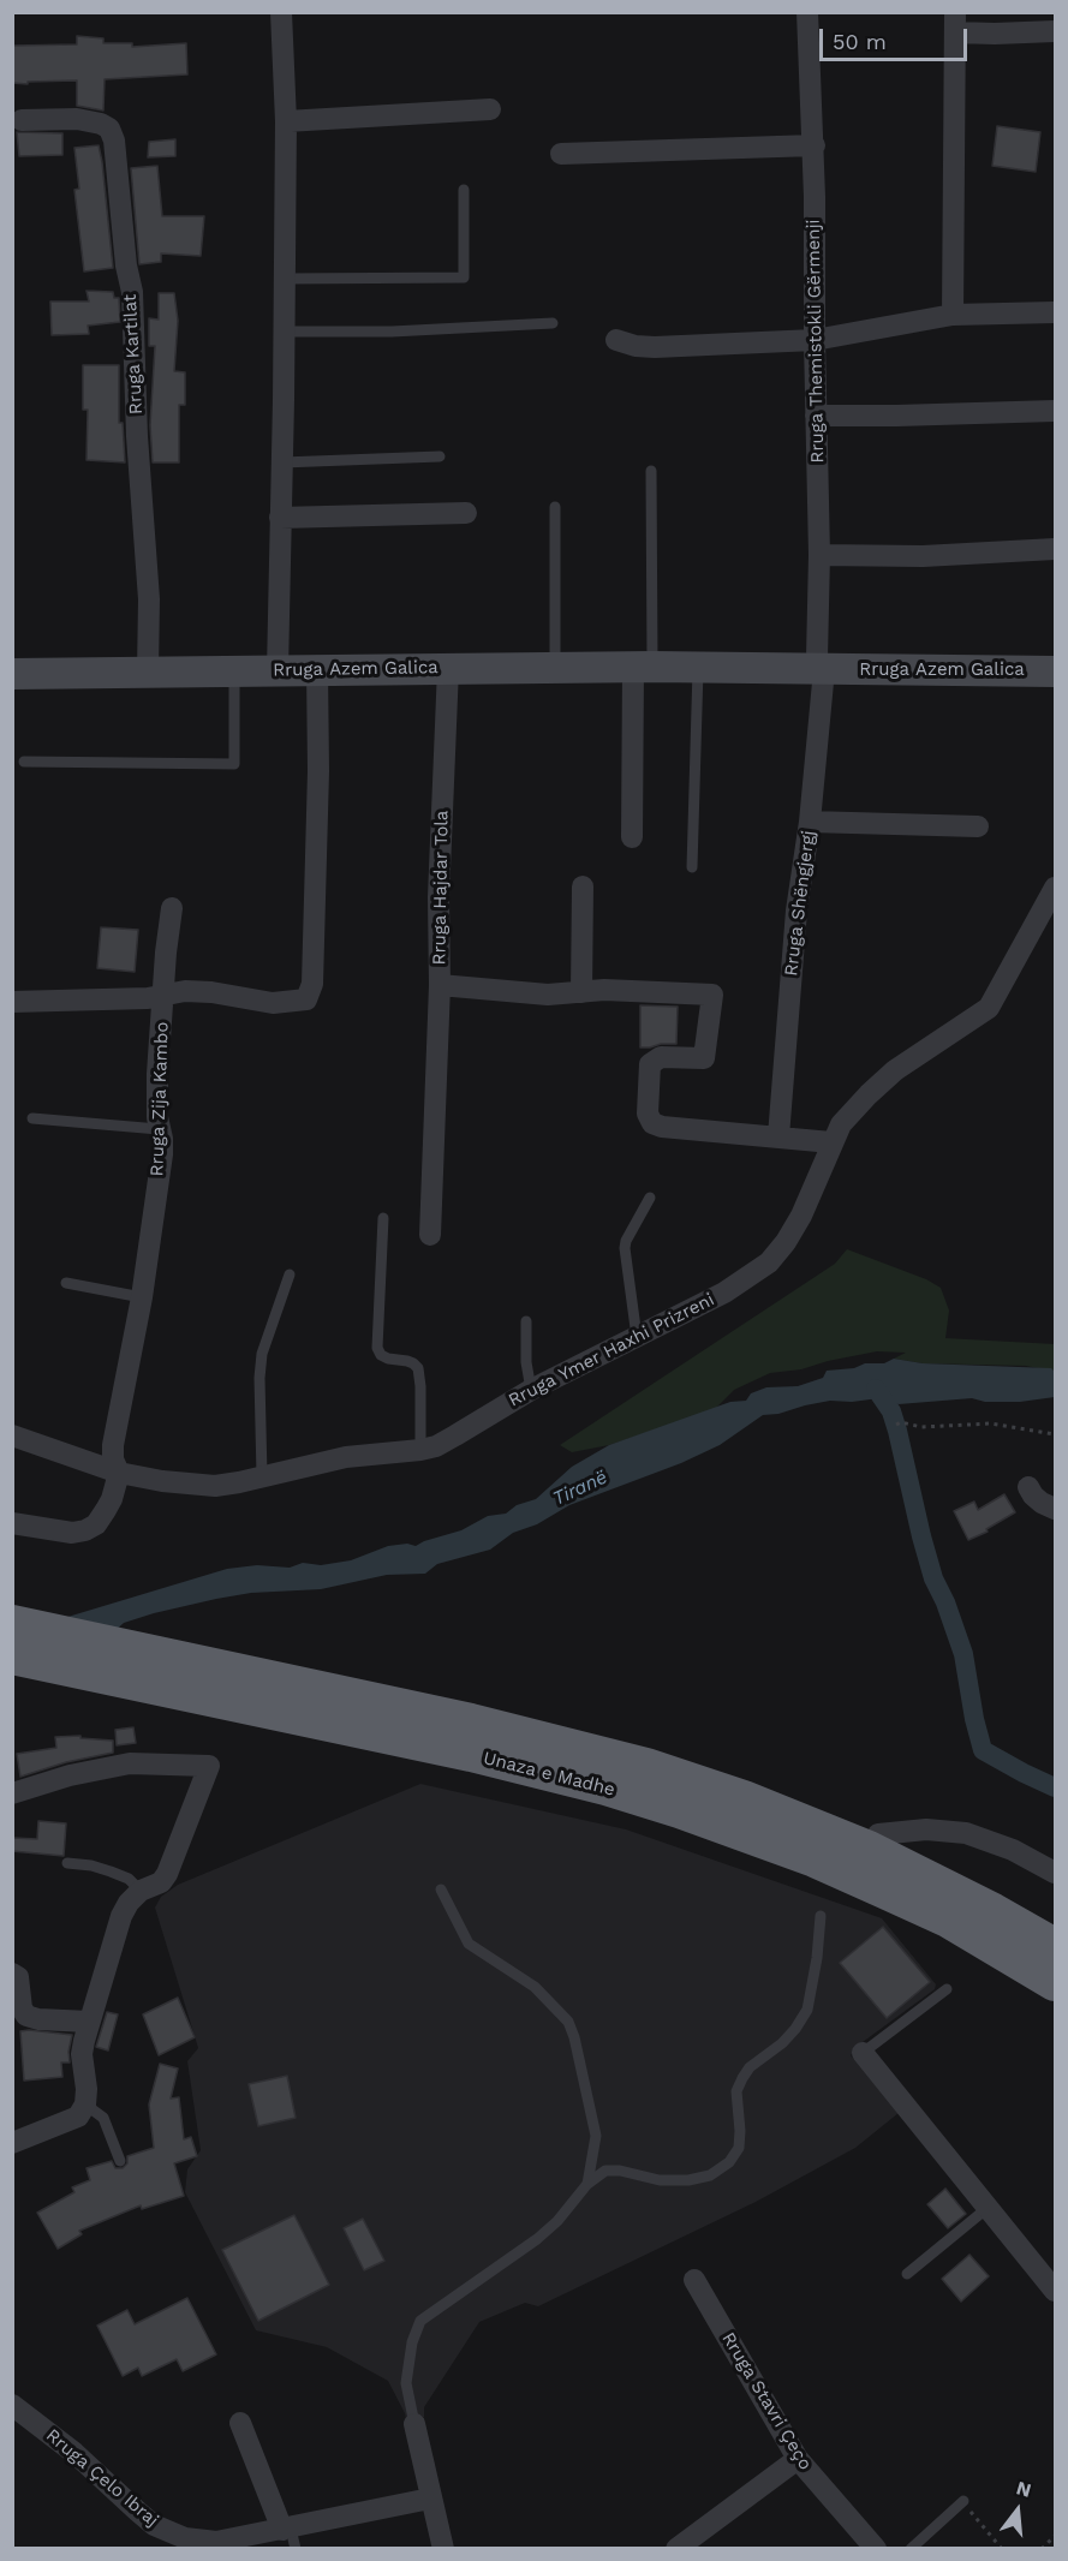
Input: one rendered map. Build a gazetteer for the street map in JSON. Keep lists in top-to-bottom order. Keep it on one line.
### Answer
{"streets":{"highway":["Unaza e Madhe"],"main road":["Rruga Azem Galica"],"street":["Rruga Themistokli Gërmenji","Rruga Kartilat","Rruga Hajdar Tola","Rruga Shëngjergj","Rruga Zija Kambo","Rruga Ymer Haxhi Prizreni","Rruga Stavri Çeço","Rruga Çelo Ibraj"]},"crossings":[["Rruga Themistokli Gërmenji","Rruga Azem Galica"],["Rruga Themistokli Gërmenji","Rruga Shëngjergj"],["Rruga Kartilat","Rruga Azem Galica"],["Rruga Azem Galica","Rruga Hajdar Tola"],["Rruga Azem Galica","Rruga Shëngjergj"],["Rruga Zija Kambo","Rruga Ymer Haxhi Prizreni"]],"water":["Tiranë"],"scale_bar":"50 m","north":"top"}
